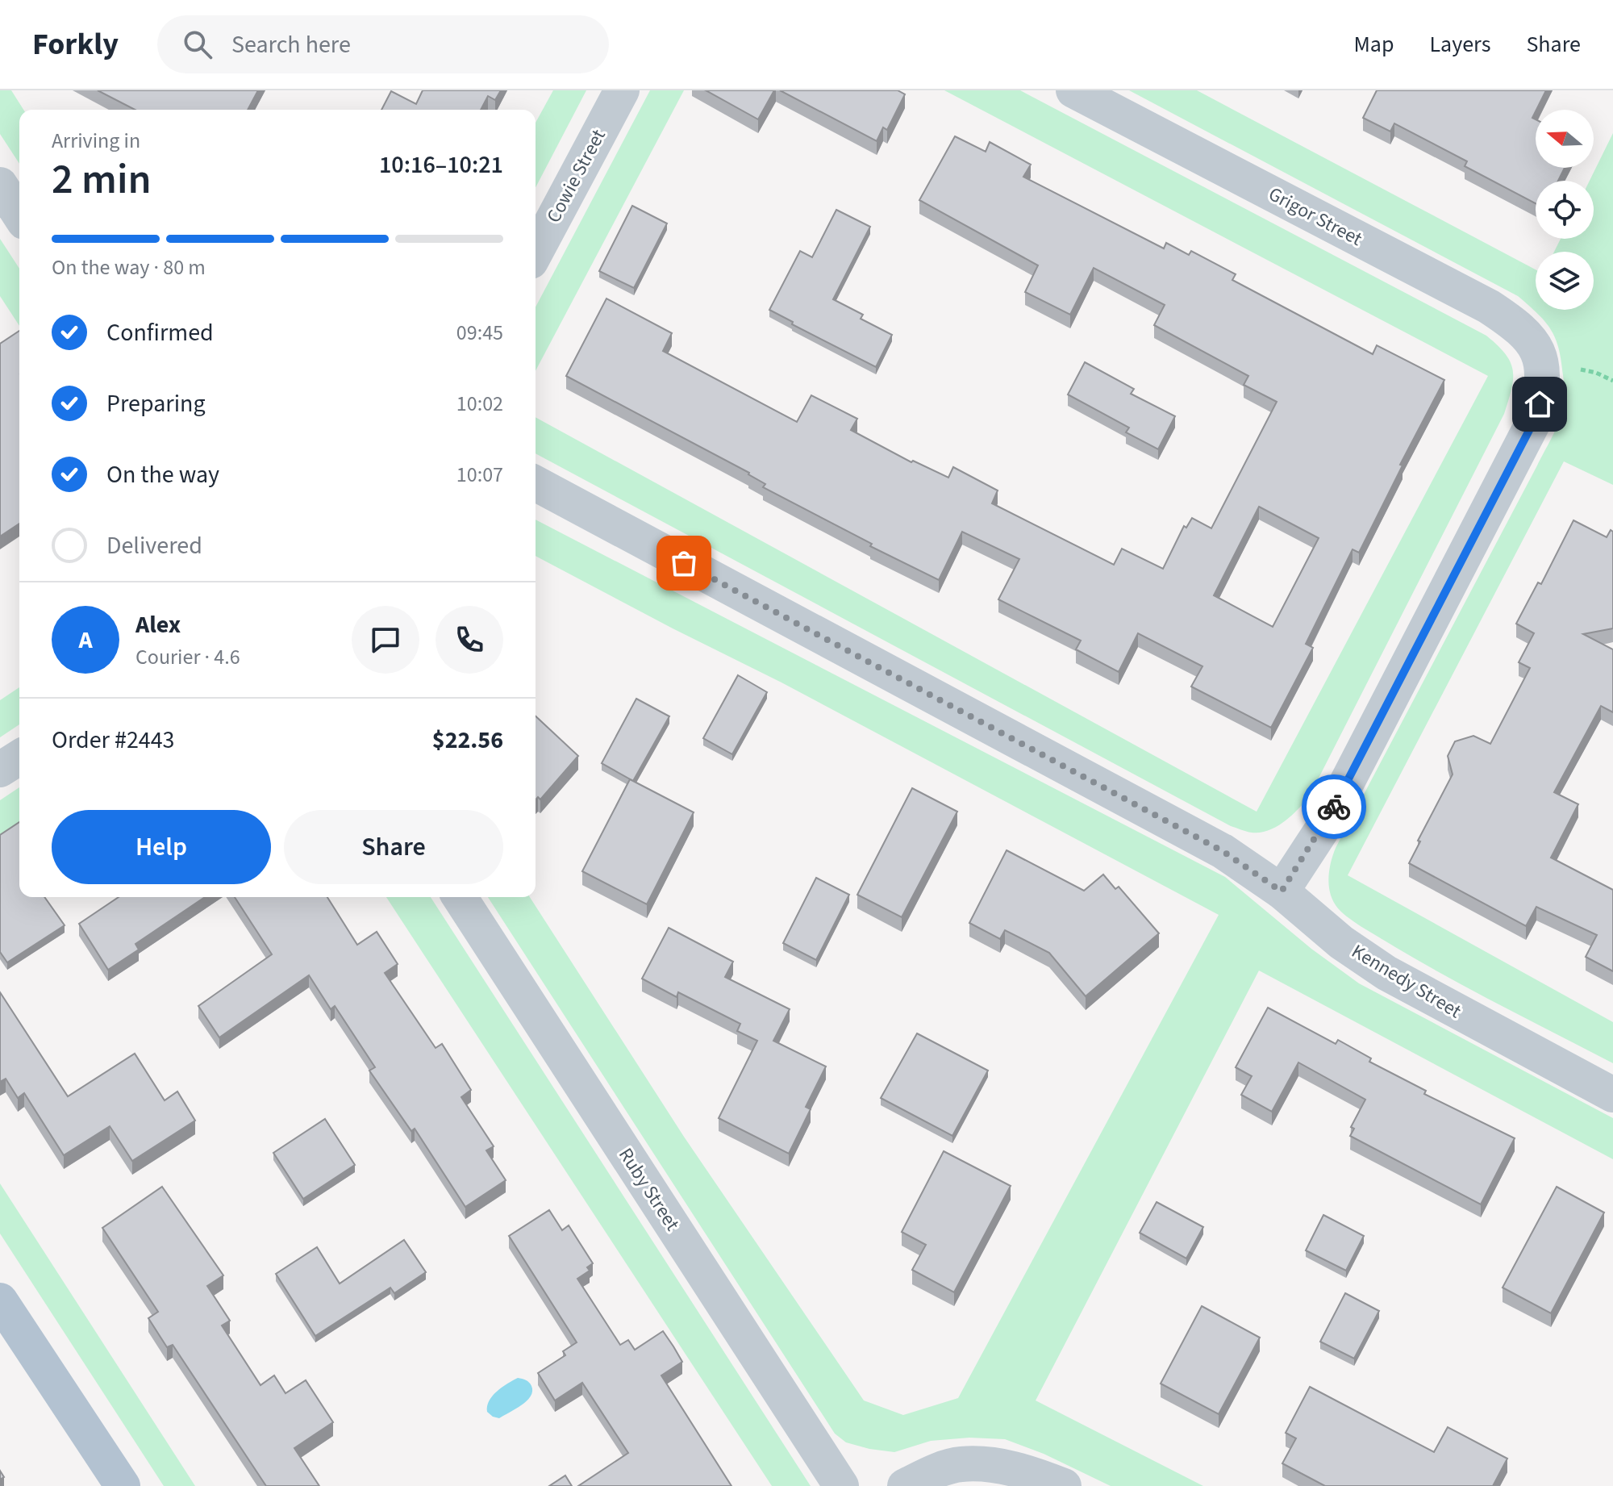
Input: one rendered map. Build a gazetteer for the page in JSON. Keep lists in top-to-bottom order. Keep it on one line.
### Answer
{"streets":{"street":["Cowie Street","Grigor Street","Kennedy Street","Ruby Street"]},"crossings":[["Grigor Street","Kennedy Street"]],"north":"left","page":{"header":"Forkly","search":"Search here","nav":["Map","Layers","Share"],"heading":["2 min","Arriving in","10:16–10:21"],"panel":["Alex","Courier · 4.6","Order #2443","$22.56"],"bar":"On the way · 80 m","list":[["Confirmed","09:45"],["Preparing","10:02"],["On the way","10:07"],"Delivered"],"round":"A","buttons":["Help","Share"]}}
